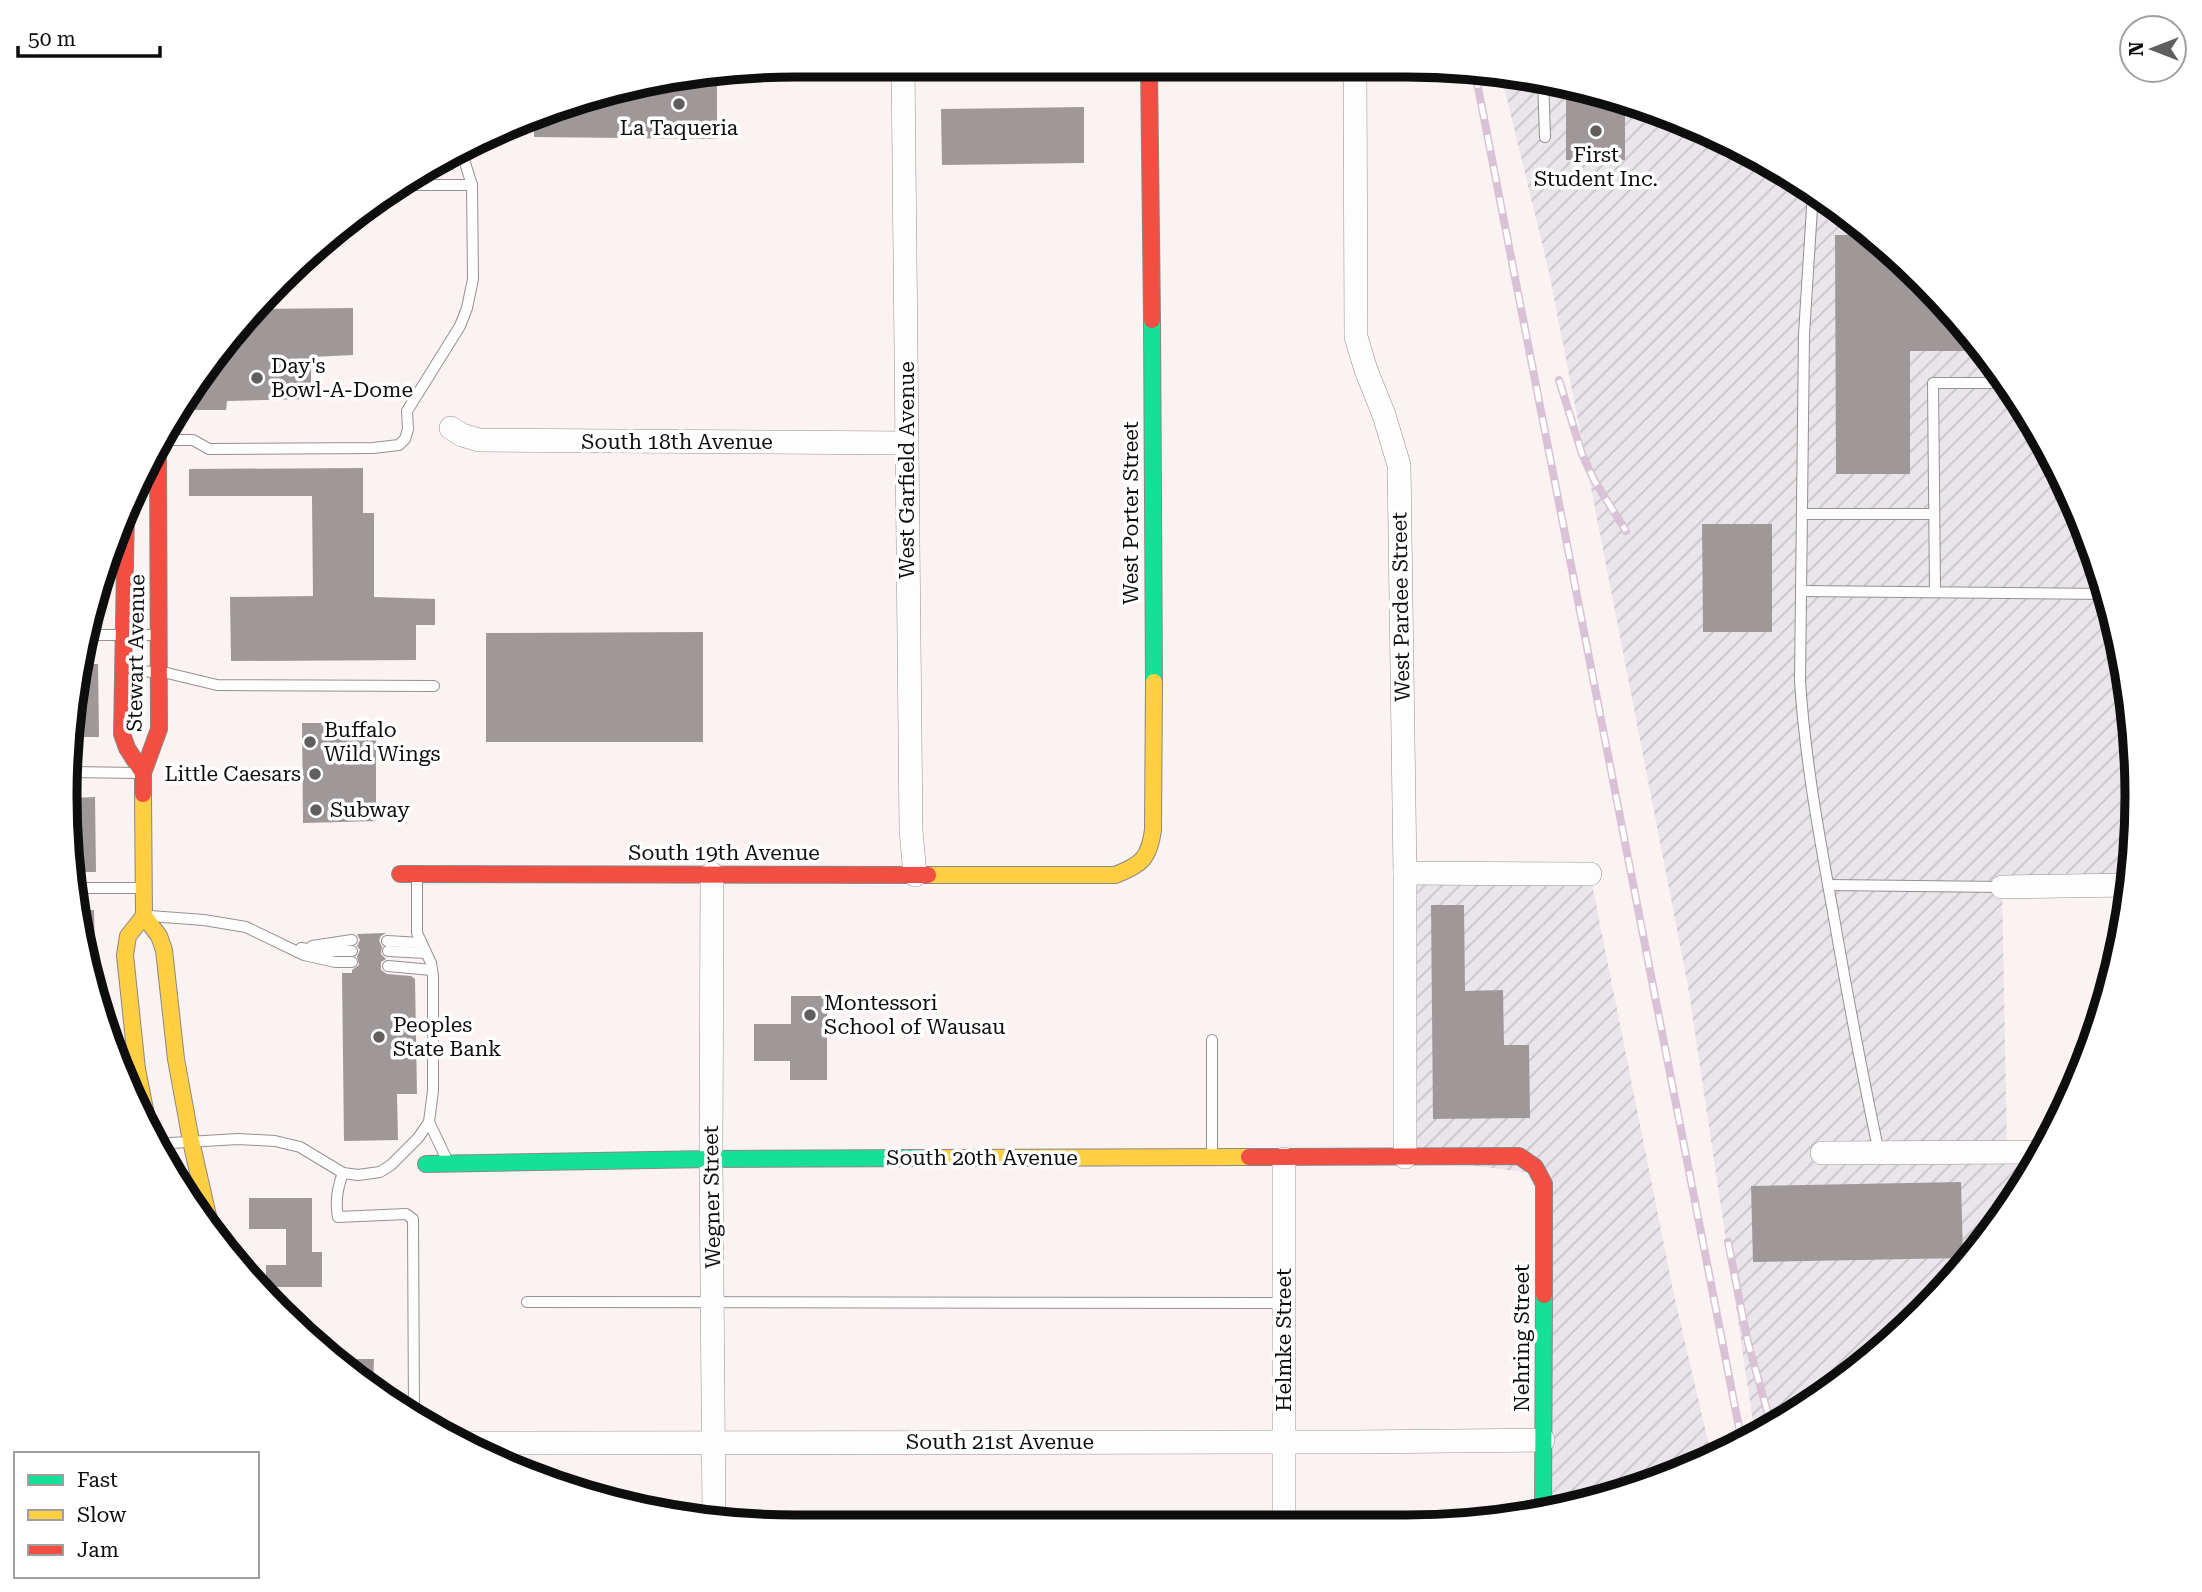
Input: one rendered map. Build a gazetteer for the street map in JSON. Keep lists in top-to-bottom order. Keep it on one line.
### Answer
{"streets":{"street":["South 18th Avenue","West Garfield Avenue","West Porter Street","West Pardee Street","Stewart Avenue","South 19th Avenue","South 20th Avenue","Wegner Street","Nehring Street","Helmke Street","South 21st Avenue"]},"crossings":[["South 18th Avenue","West Garfield Avenue"],["West Garfield Avenue","South 19th Avenue"],["West Porter Street","South 19th Avenue"],["West Pardee Street","South 20th Avenue"],["South 19th Avenue","Wegner Street"],["South 20th Avenue","Wegner Street"],["South 20th Avenue","Nehring Street"],["South 20th Avenue","Helmke Street"],["Wegner Street","South 21st Avenue"],["Nehring Street","South 21st Avenue"],["Helmke Street","South 21st Avenue"]],"places":["La Taqueria","First Student Inc.","Day's Bowl-A-Dome","Buffalo Wild Wings","Little Caesars","Subway","Montessori School of Wausau","Peoples State Bank"],"legend":["Fast","Slow","Jam"],"scale_bar":"50 m","north":"left"}
